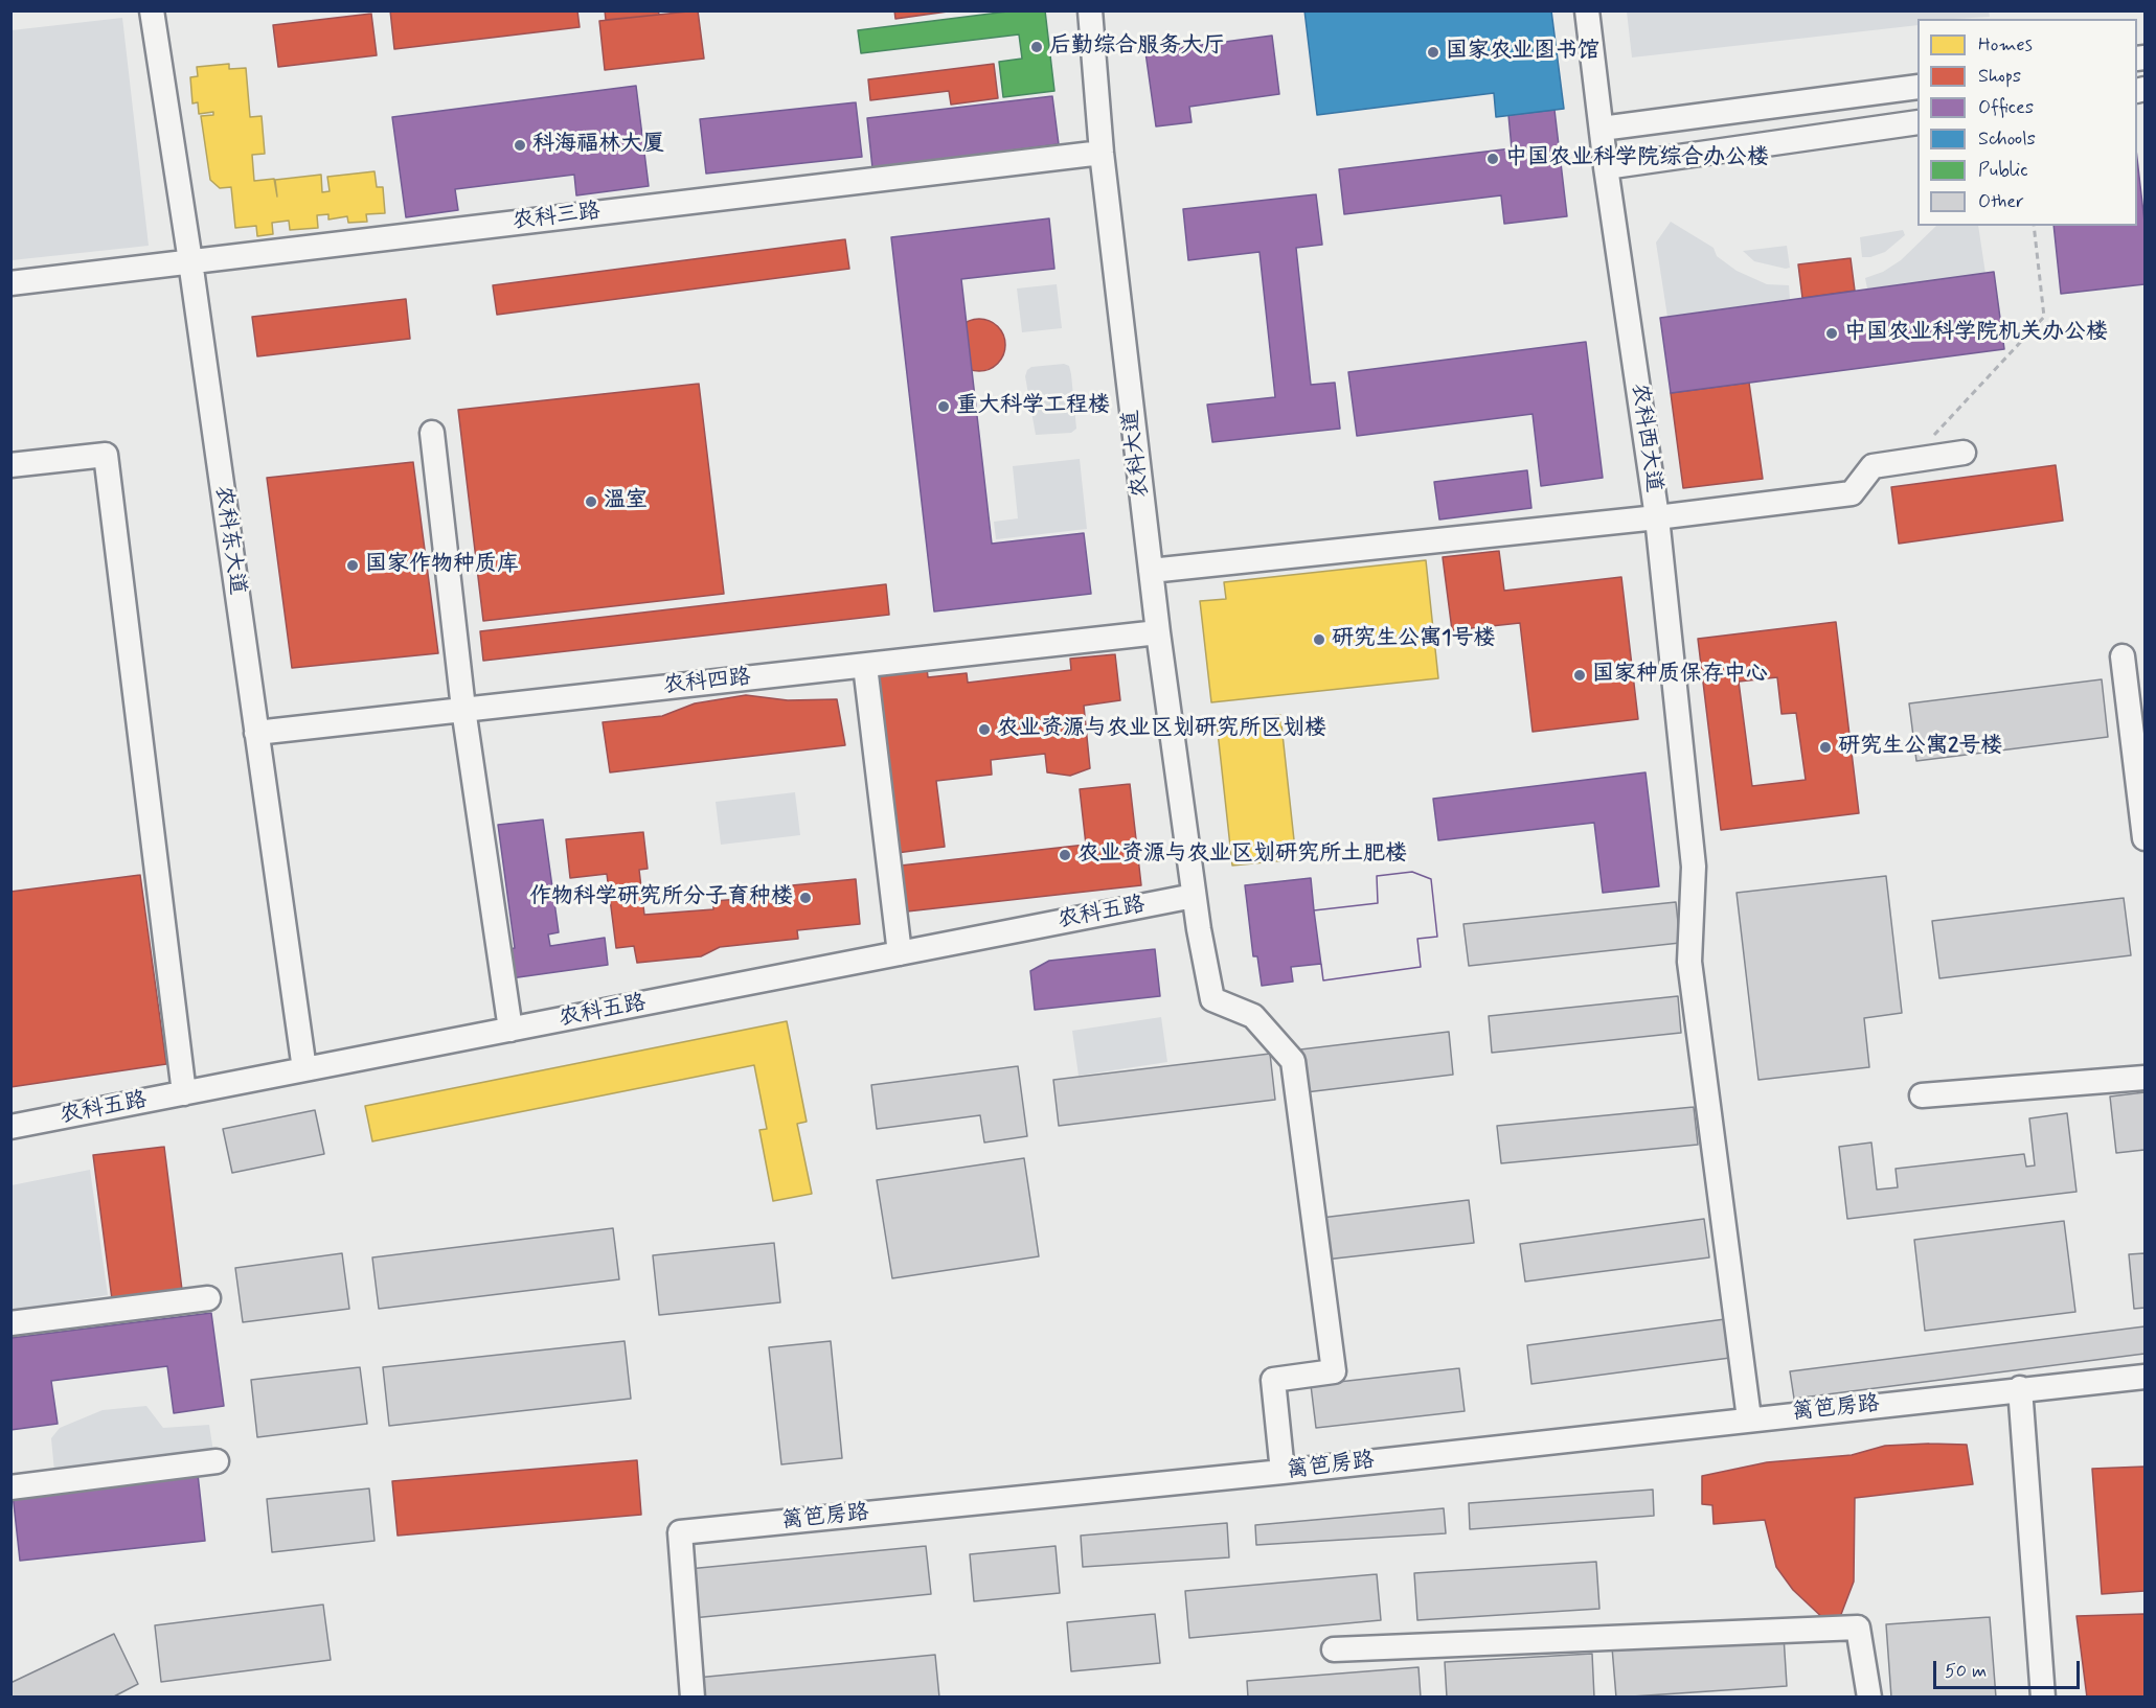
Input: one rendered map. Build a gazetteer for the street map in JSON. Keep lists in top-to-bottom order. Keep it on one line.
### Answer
{"streets":{"street":["农科三路","农科西大道","农科大道","农科东大道","农科四路","农科五路","篱笆房路"]},"crossings":[["农科三路","农科大道"],["农科三路","农科东大道"],["农科西大道","篱笆房路"],["农科大道","农科四路"],["农科大道","农科五路"],["农科大道","篱笆房路"],["农科东大道","农科四路"],["农科东大道","农科五路"]],"places":["后勤综合服务大厅","国家农业图书馆","科海福林大厦","中国农业科学院综合办公楼","中国农业科学院机关办公楼","重大科学工程楼","温室","国家作物种质库","研究生公寓1号楼","国家种质保存中心","农业资源与农业区划研究所区划楼","研究生公寓2号楼","农业资源与农业区划研究所土肥楼","作物科学研究所分子育种楼"],"legend":["Homes","Shops","Offices","Schools","Public","Other"],"scale_bar":"50 m"}
